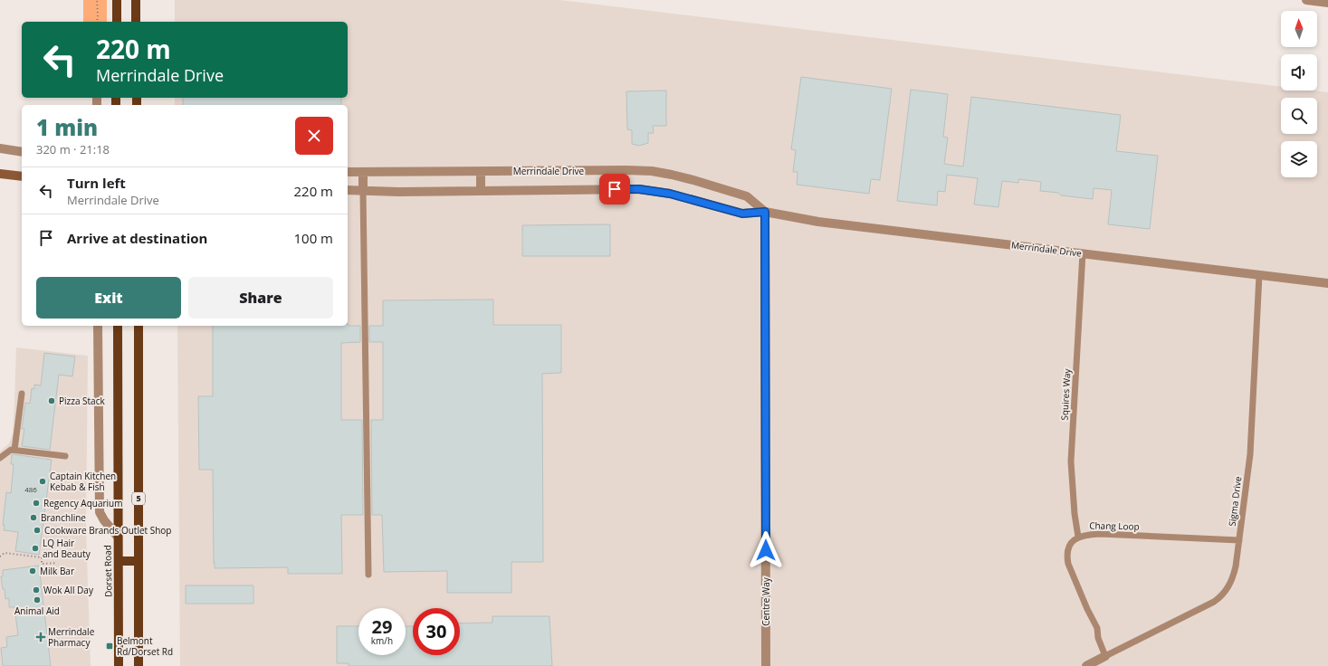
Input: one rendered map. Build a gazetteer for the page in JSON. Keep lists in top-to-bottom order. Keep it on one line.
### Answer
{"streets":{"main road":["5","Dorset Road"],"street":["Merrindale Drive","Centre Way"],"lane":["Squires Way","Sigma Drive","Chang Loop"]},"crossings":[["Merrindale Drive","Squires Way"],["Merrindale Drive","Sigma Drive"],["Merrindale Drive","Centre Way"],["Squires Way","Chang Loop"],["Sigma Drive","Chang Loop"]],"places":{"other":["Pizza Stack","Captain Kitchen Kebab & Fish","Regency Aquarium","Branchline","Cookware Brands Outlet Shop","LQ Hair and Beauty","Milk Bar","Wok All Day","Animal Aid"],"health":["Merrindale Pharmacy"],"transit":["Belmont Rd/Dorset Rd"]},"house_numbers":["486"],"north":"top","page":{"turn":["220 m","Merrindale Drive"],"heading":["1 min","320 m · 21:18"],"list":[{"name":"Turn left","note":"Merrindale Drive","value":"220 m"},{"name":"Arrive at destination","value":"100 m"}],"buttons":["Exit","Share"],"speed":"29 km/h","limit":"30"}}
